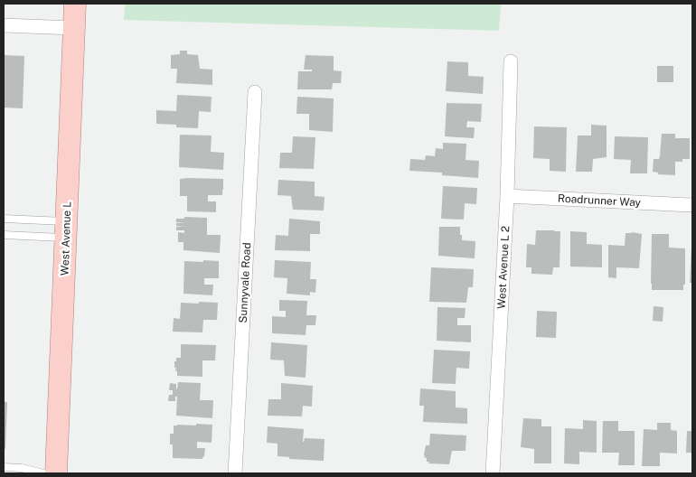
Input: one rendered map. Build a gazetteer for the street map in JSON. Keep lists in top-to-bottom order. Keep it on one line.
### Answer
{"streets":{"main road":["West Avenue L"],"street":["Roadrunner Way","West Avenue L 2","Sunnyvale Road"]},"crossings":[["Roadrunner Way","West Avenue L 2"]]}
